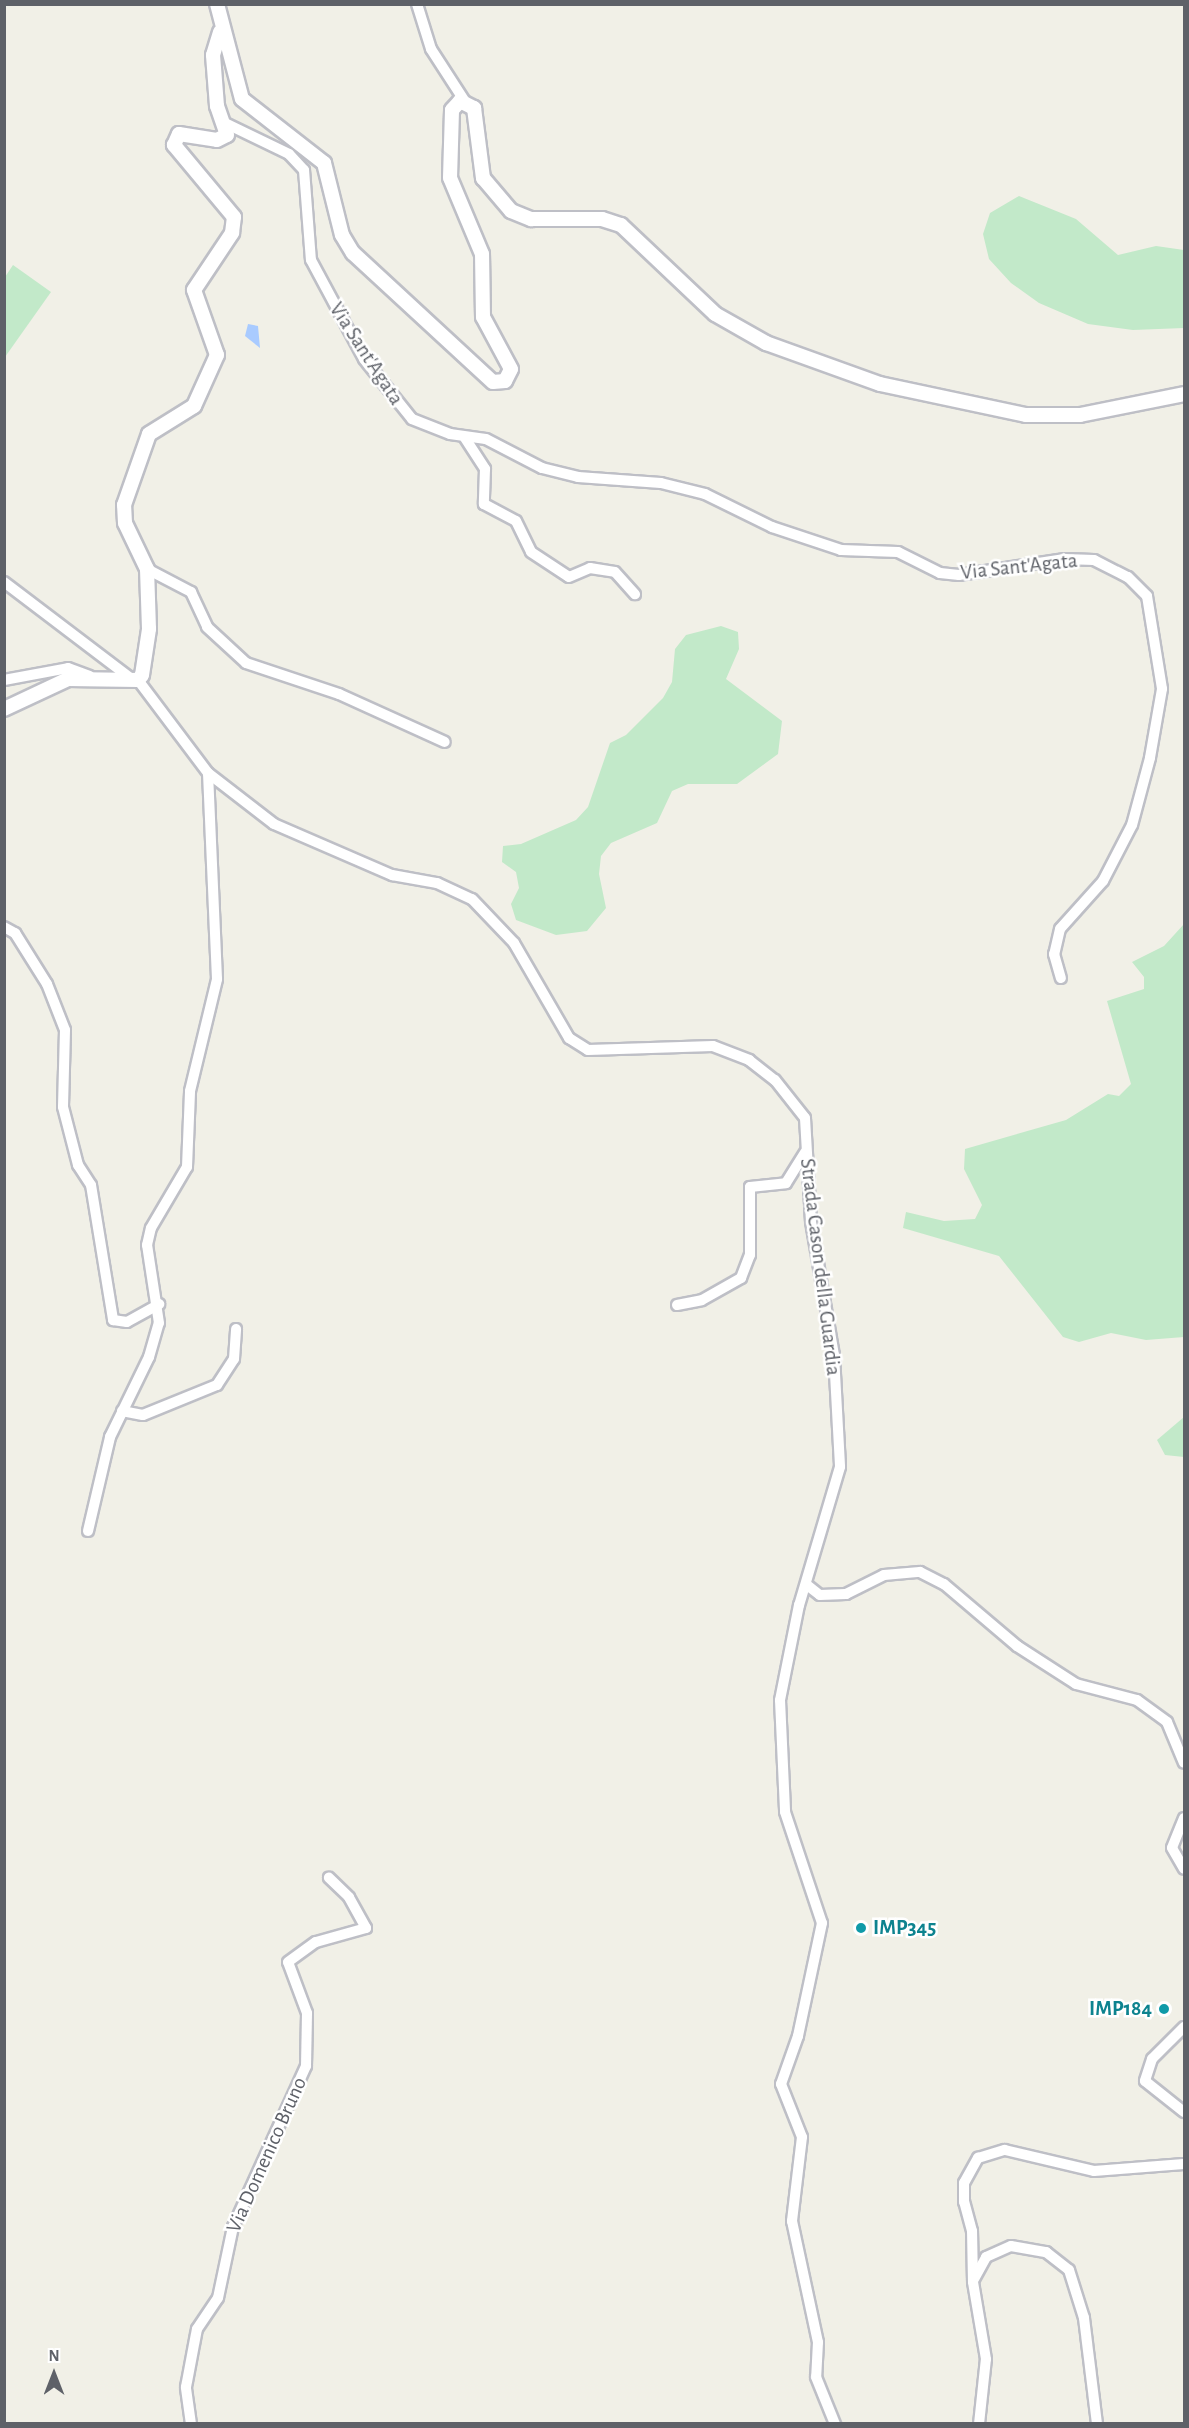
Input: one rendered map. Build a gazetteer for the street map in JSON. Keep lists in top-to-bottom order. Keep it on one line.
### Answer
{"streets":{"street":["Via Sant'Agata","Strada Cason della Guardia","Via Domenico Bruno"]},"places":["IMP345","IMP184"],"north":"top"}
